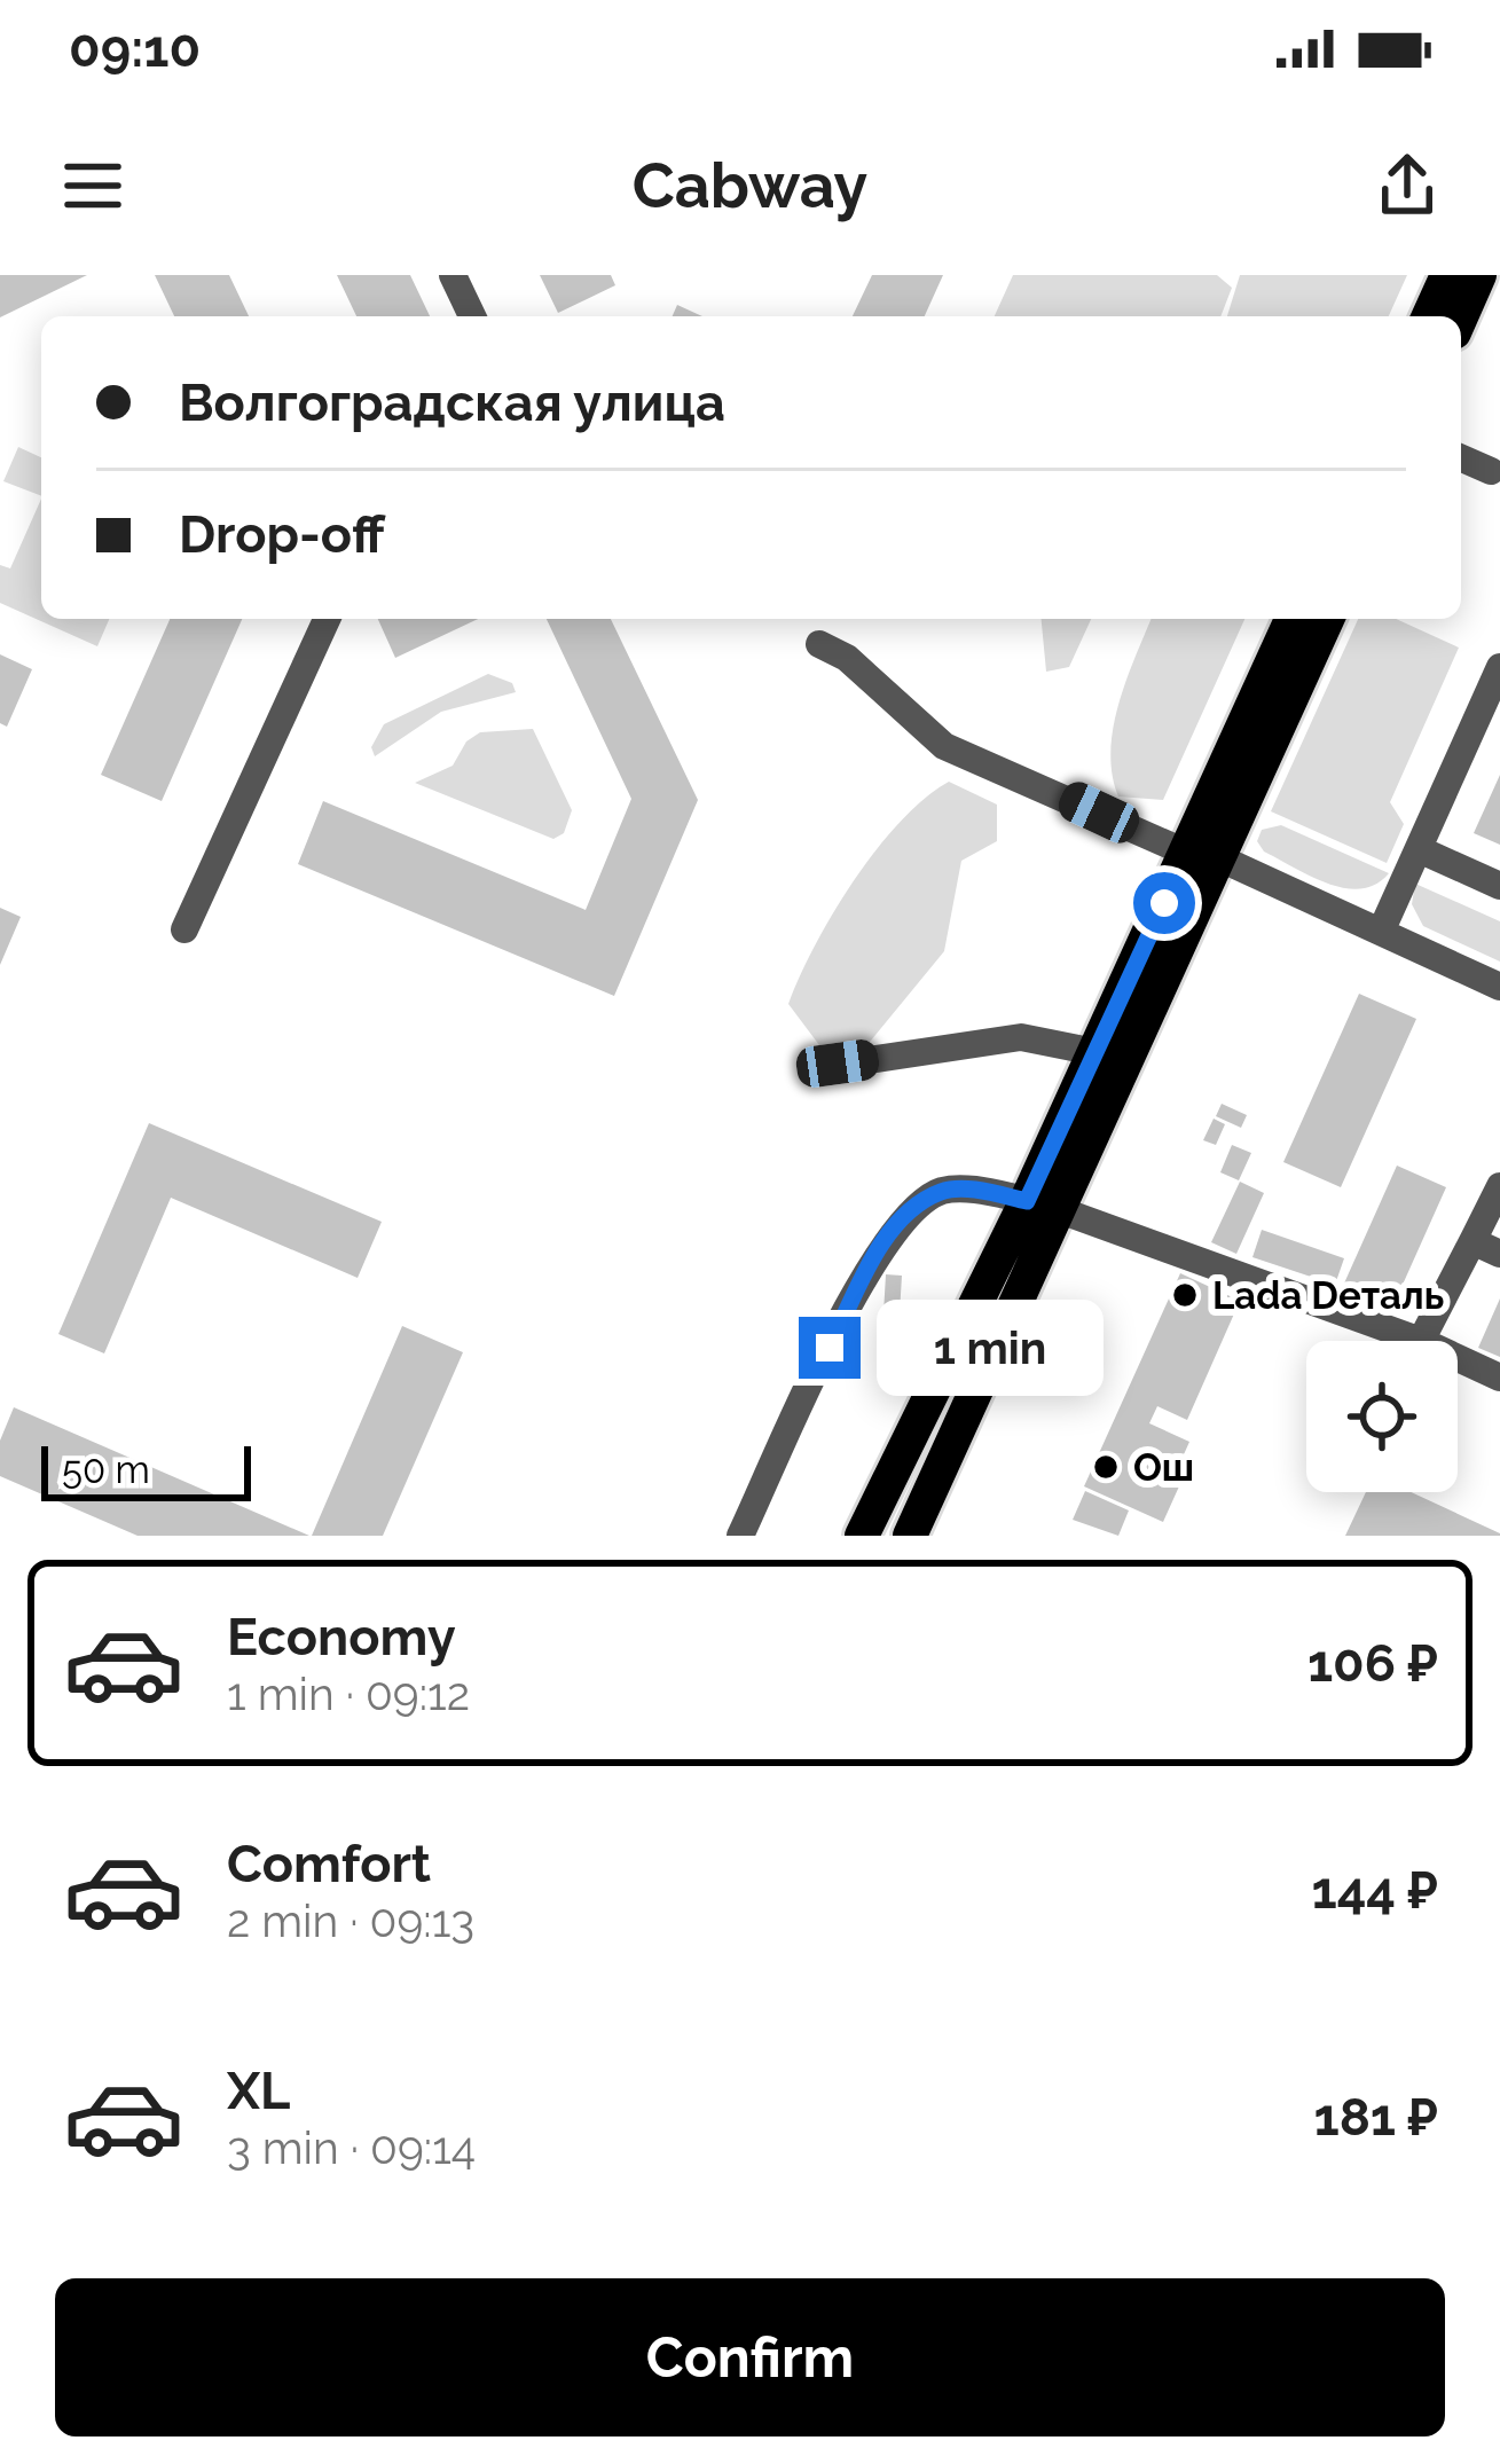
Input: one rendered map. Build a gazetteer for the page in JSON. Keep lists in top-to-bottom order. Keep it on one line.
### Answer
{"places":["Lada Dеталь","Ош"],"scale_bar":"50 m","page":{"status":"09:10","header":"Cabway","banner":["Волгоградская улица","Drop-off"],"bubble":"1 min","scale":"50 m","list":[{"name":"Economy","note":"1 min · 09:12","value":"106 ₽"},{"name":"Comfort","note":"2 min · 09:13","value":"144 ₽"},{"name":"XL","note":"3 min · 09:14","value":"181 ₽"}],"buttons":"Confirm"}}
